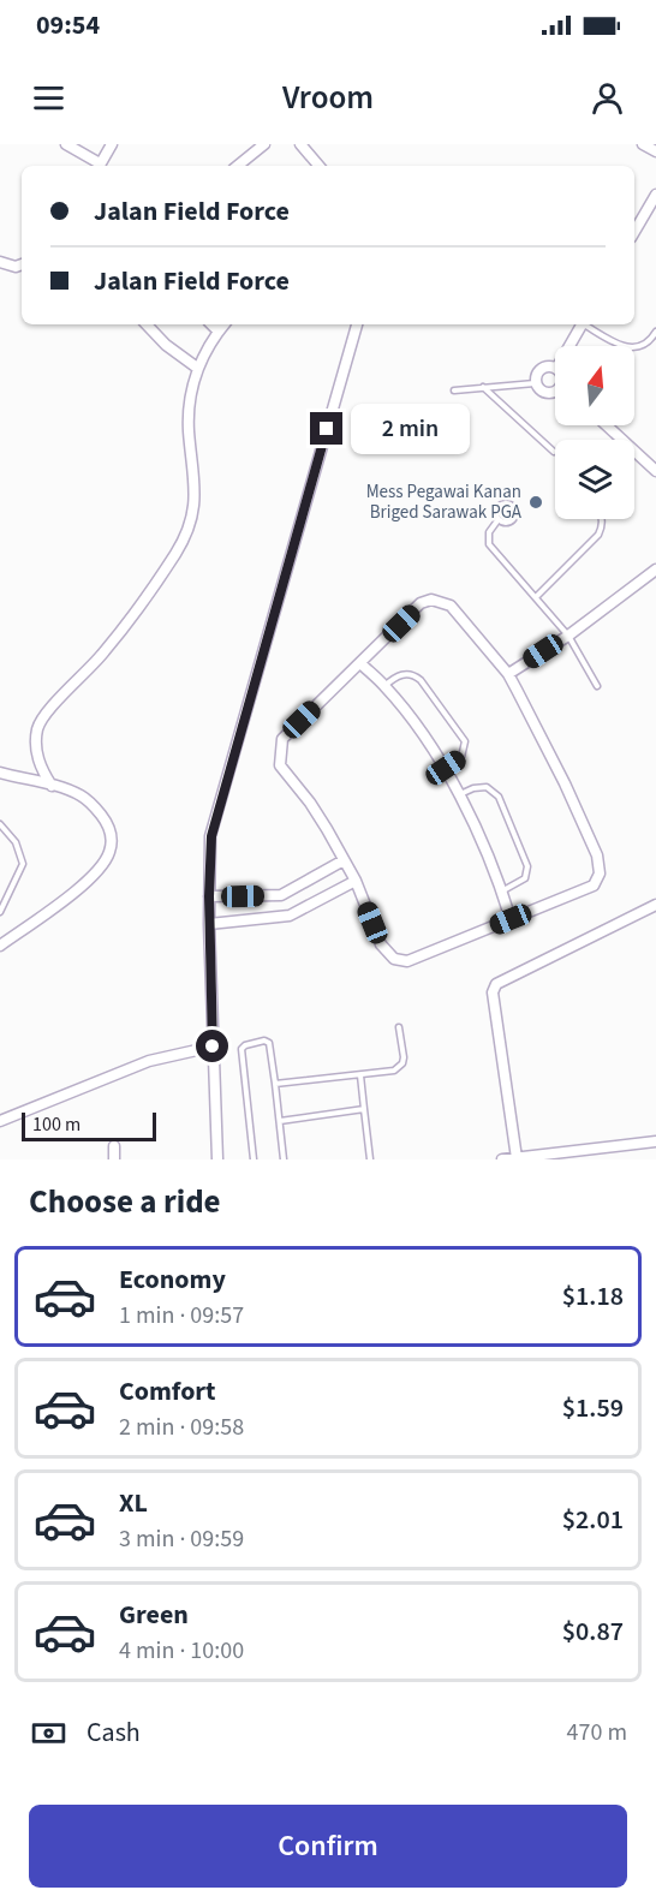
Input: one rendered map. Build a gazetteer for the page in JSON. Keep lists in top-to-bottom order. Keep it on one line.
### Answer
{"places":["Mess Pegawai Kanan Briged Sarawak PGA"],"scale_bar":"100 m","north":"top","page":{"status":"09:54","header":"Vroom","banner":["Jalan Field Force","Jalan Field Force"],"bubble":"2 min","scale":"100 m","heading":"Choose a ride","list":[{"name":"Economy","note":"1 min · 09:57","value":"$1.18"},{"name":"Comfort","note":"2 min · 09:58","value":"$1.59"},{"name":"XL","note":"3 min · 09:59","value":"$2.01"},{"name":"Green","note":"4 min · 10:00","value":"$0.87"}],"pay":["Cash","470 m"],"buttons":"Confirm"}}
